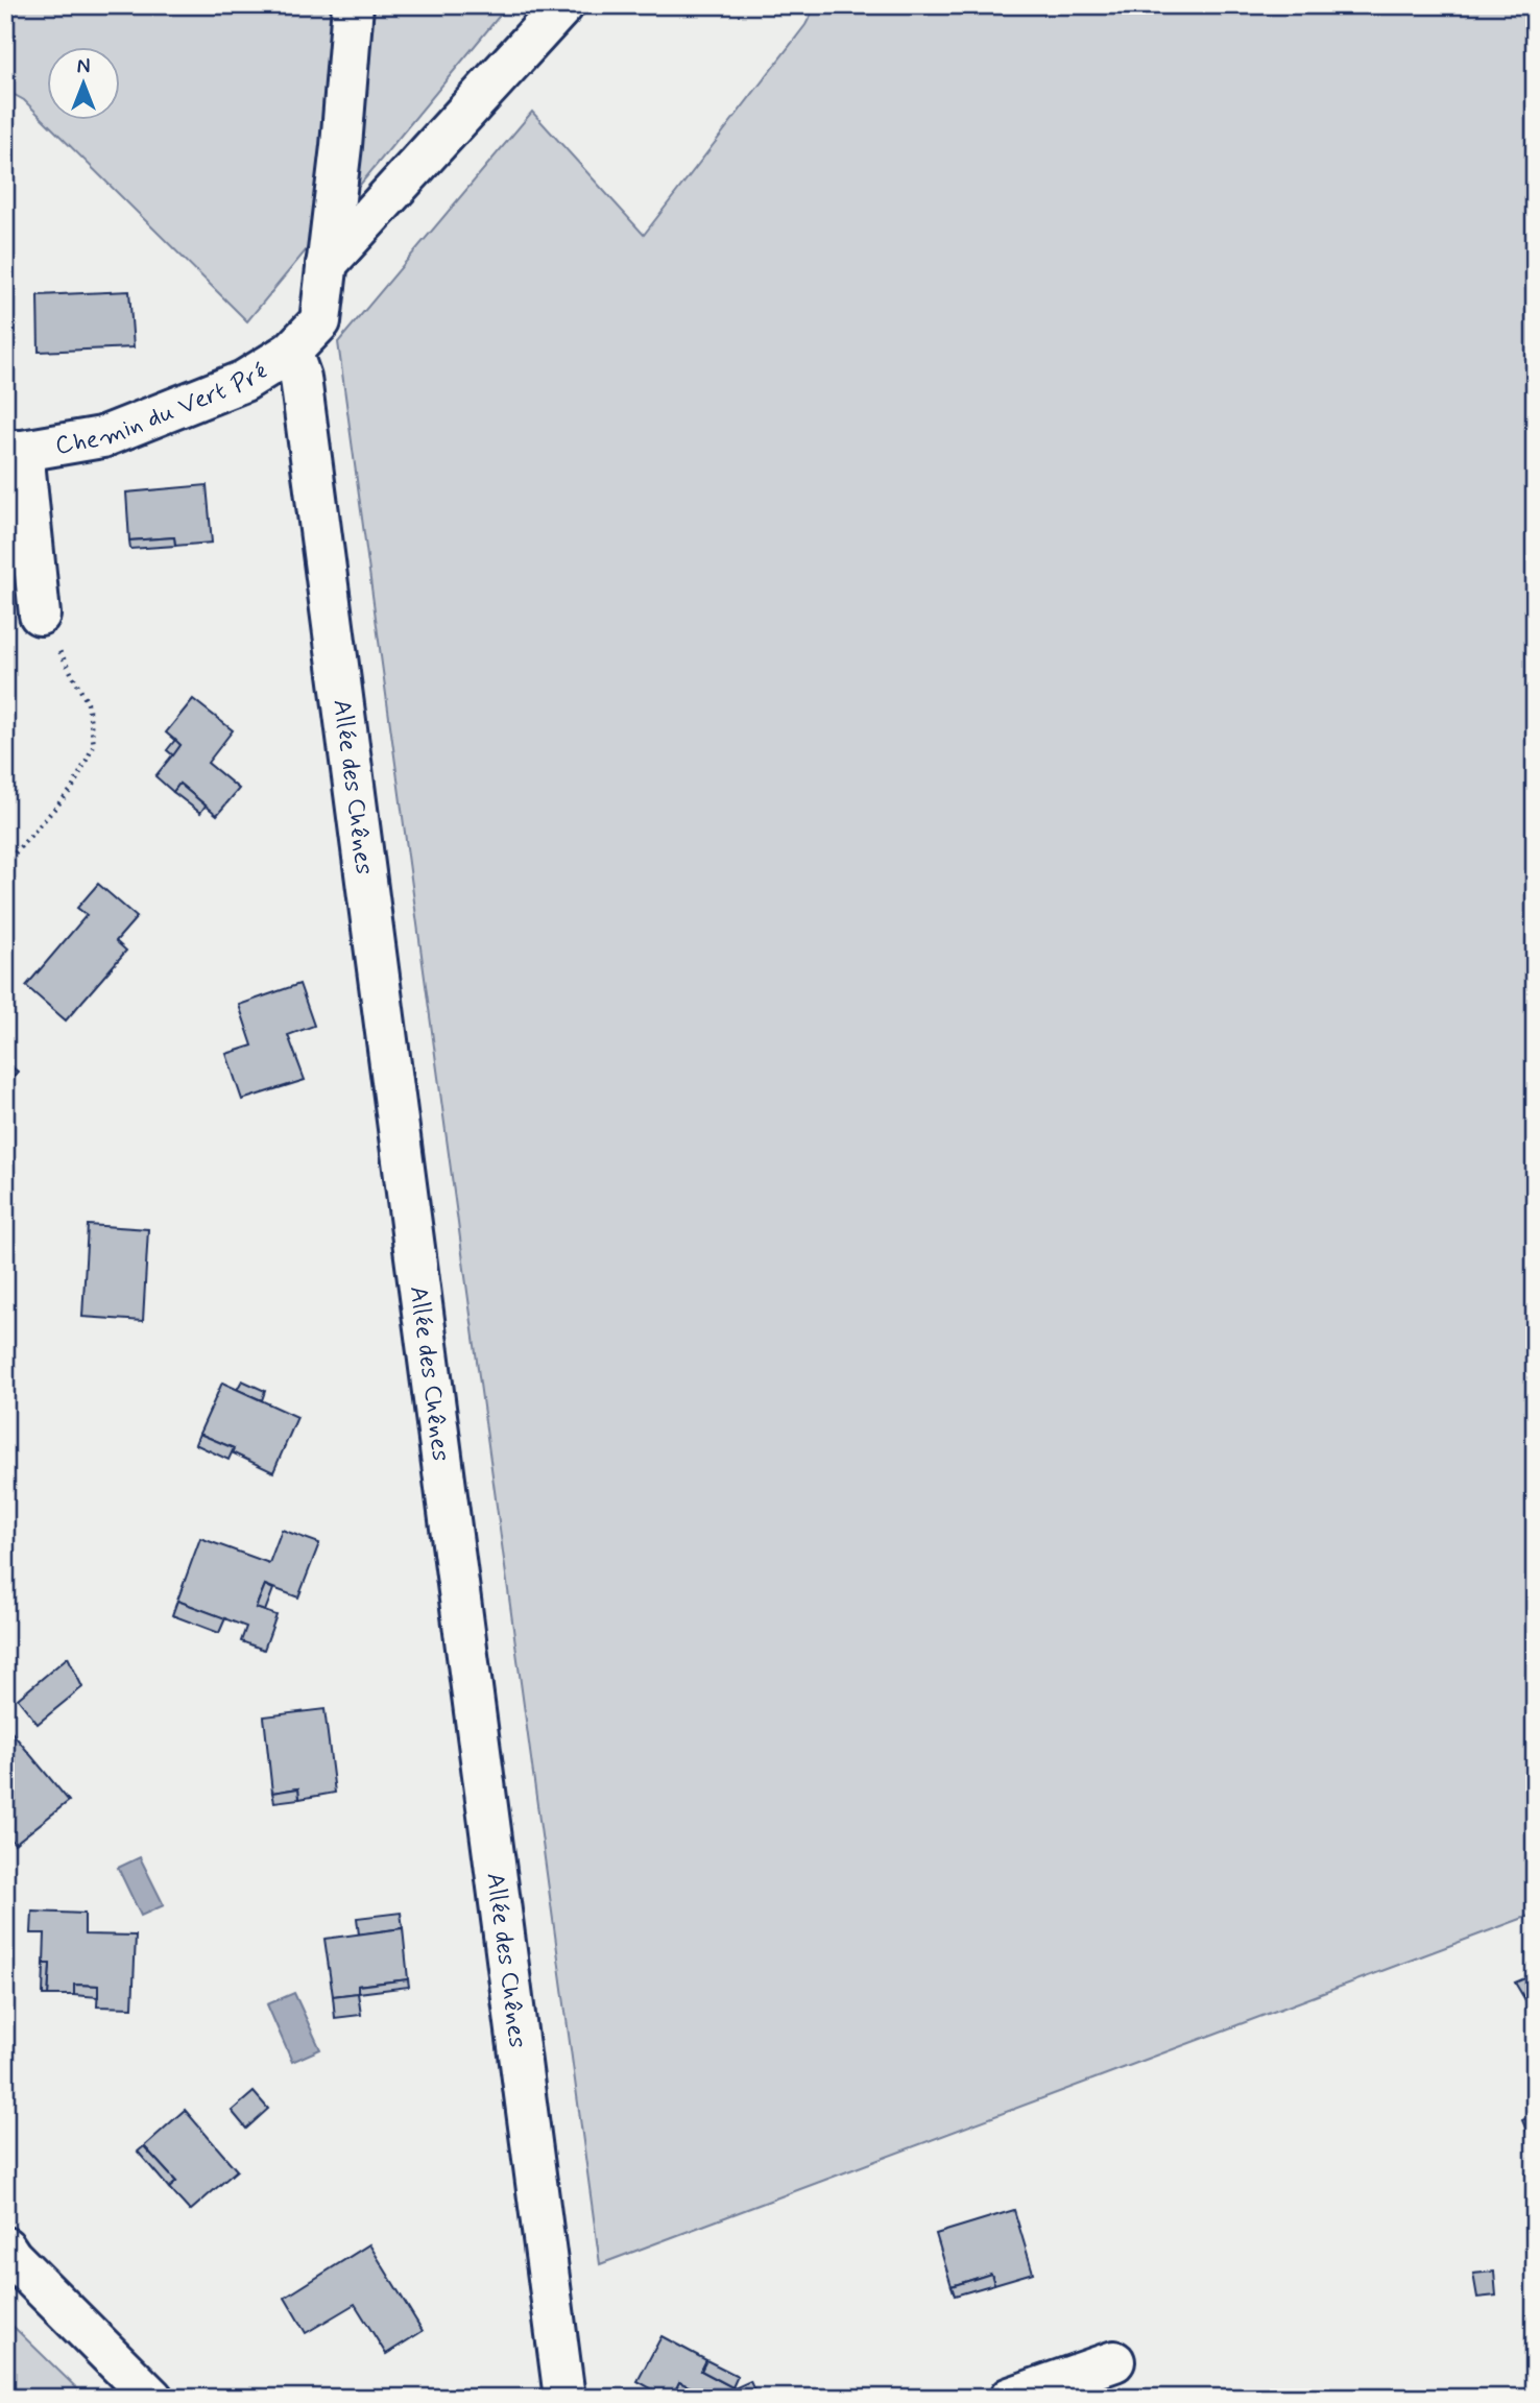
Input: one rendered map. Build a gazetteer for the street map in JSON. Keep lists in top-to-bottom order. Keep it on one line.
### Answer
{"streets":{"street":["Chemin du Vert Pré","Allée des Chênes"]},"crossings":[["Chemin du Vert Pré","Allée des Chênes"]],"north":"top"}
